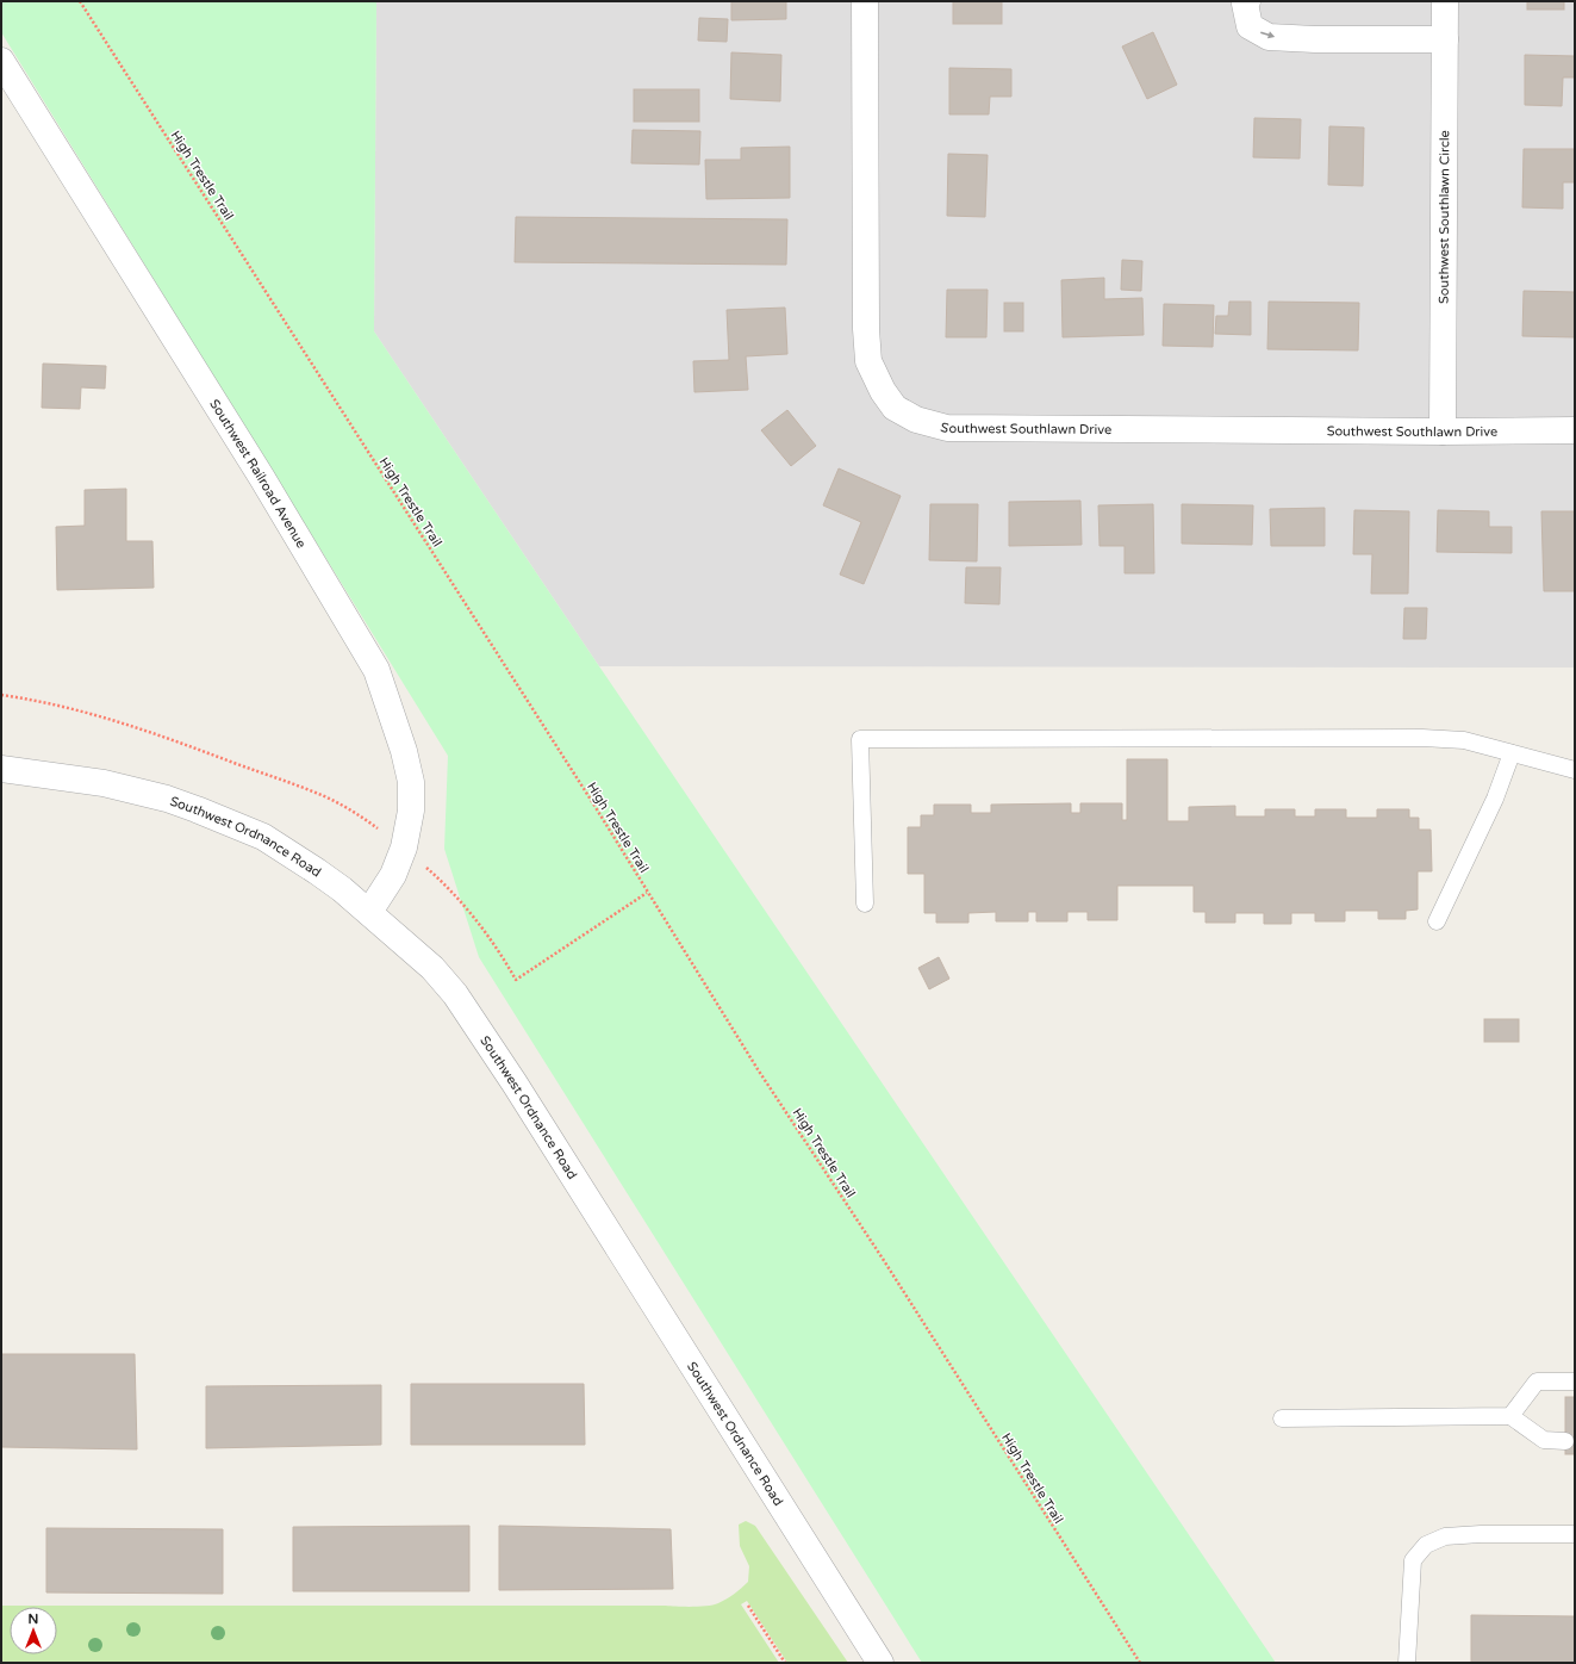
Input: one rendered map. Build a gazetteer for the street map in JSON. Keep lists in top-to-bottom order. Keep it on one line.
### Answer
{"streets":{"street":["Southwest Southlawn Circle","Southwest Southlawn Drive","Southwest Railroad Avenue","Southwest Ordnance Road"],"path":["High Trestle Trail"]},"crossings":[["Southwest Southlawn Circle","Southwest Southlawn Drive"],["Southwest Railroad Avenue","Southwest Ordnance Road"]],"north":"top"}
